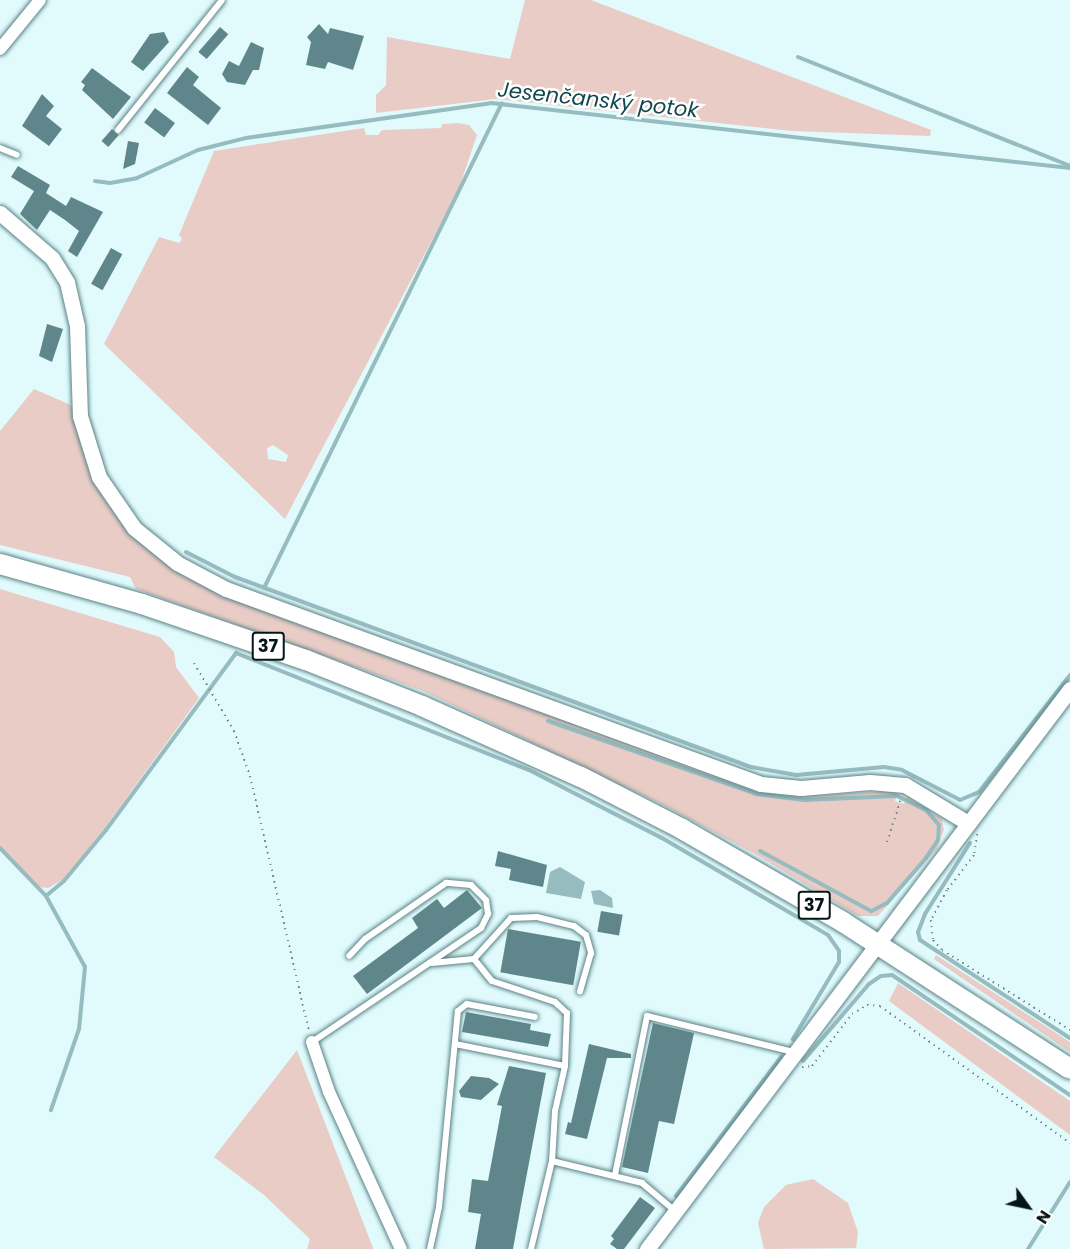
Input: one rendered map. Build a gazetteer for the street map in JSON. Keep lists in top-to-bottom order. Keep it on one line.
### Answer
{"streets":{"main road":["37"]},"water":["Jesenčanský potok"],"north":"bottom right"}
